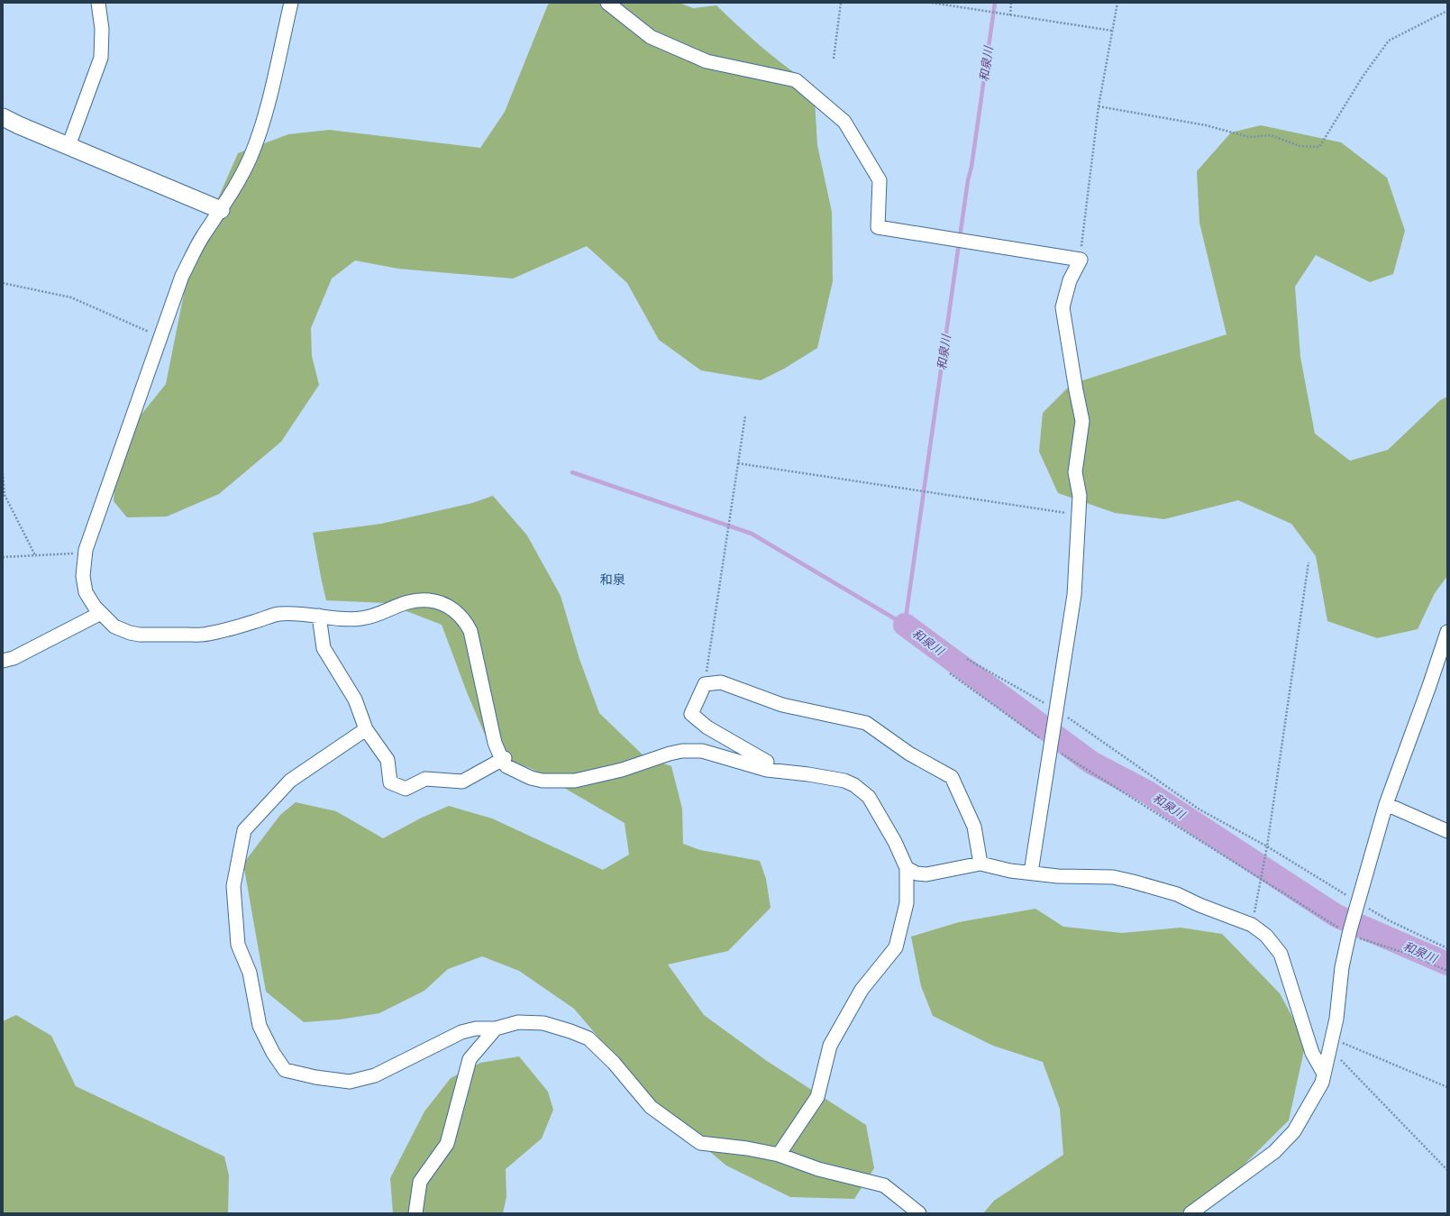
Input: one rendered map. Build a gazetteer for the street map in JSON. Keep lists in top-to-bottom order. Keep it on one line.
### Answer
{"districts":["和泉"],"water":["和泉川"]}
